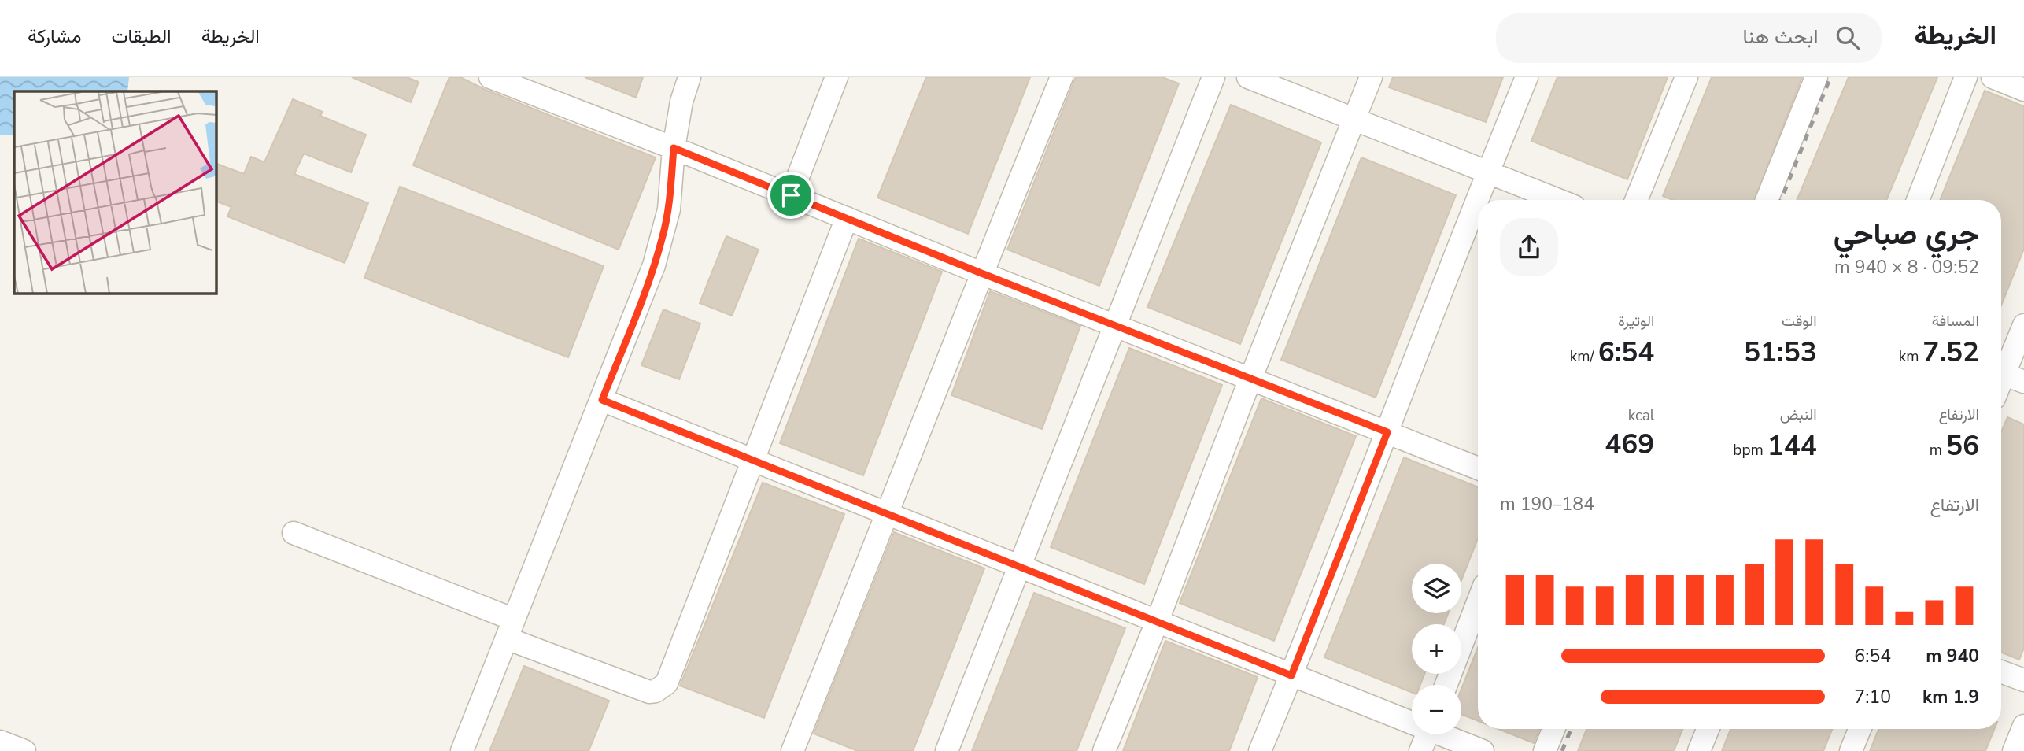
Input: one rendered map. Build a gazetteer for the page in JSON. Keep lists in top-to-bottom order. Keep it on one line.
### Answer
{"page":{"header":"الخريطة","search":"ابحث هنا","nav":["الخريطة","الطبقات","مشاركة"],"heading":["جري صباحي","09:52 · 8 × 940 m"],"stats":[["المسافة","7.52 km"],["الوقت","51:53"],["الوتيرة","6:54 /km"],["الارتفاع","56 m"],["النبض","144 bpm"],["kcal","469"]],"chart":["الارتفاع","184–190 m"],"map_buttons":["+","−"],"list":[{"name":"940 m","note":"6:54"},{"name":"1.9 km","note":"7:10"}]}}
